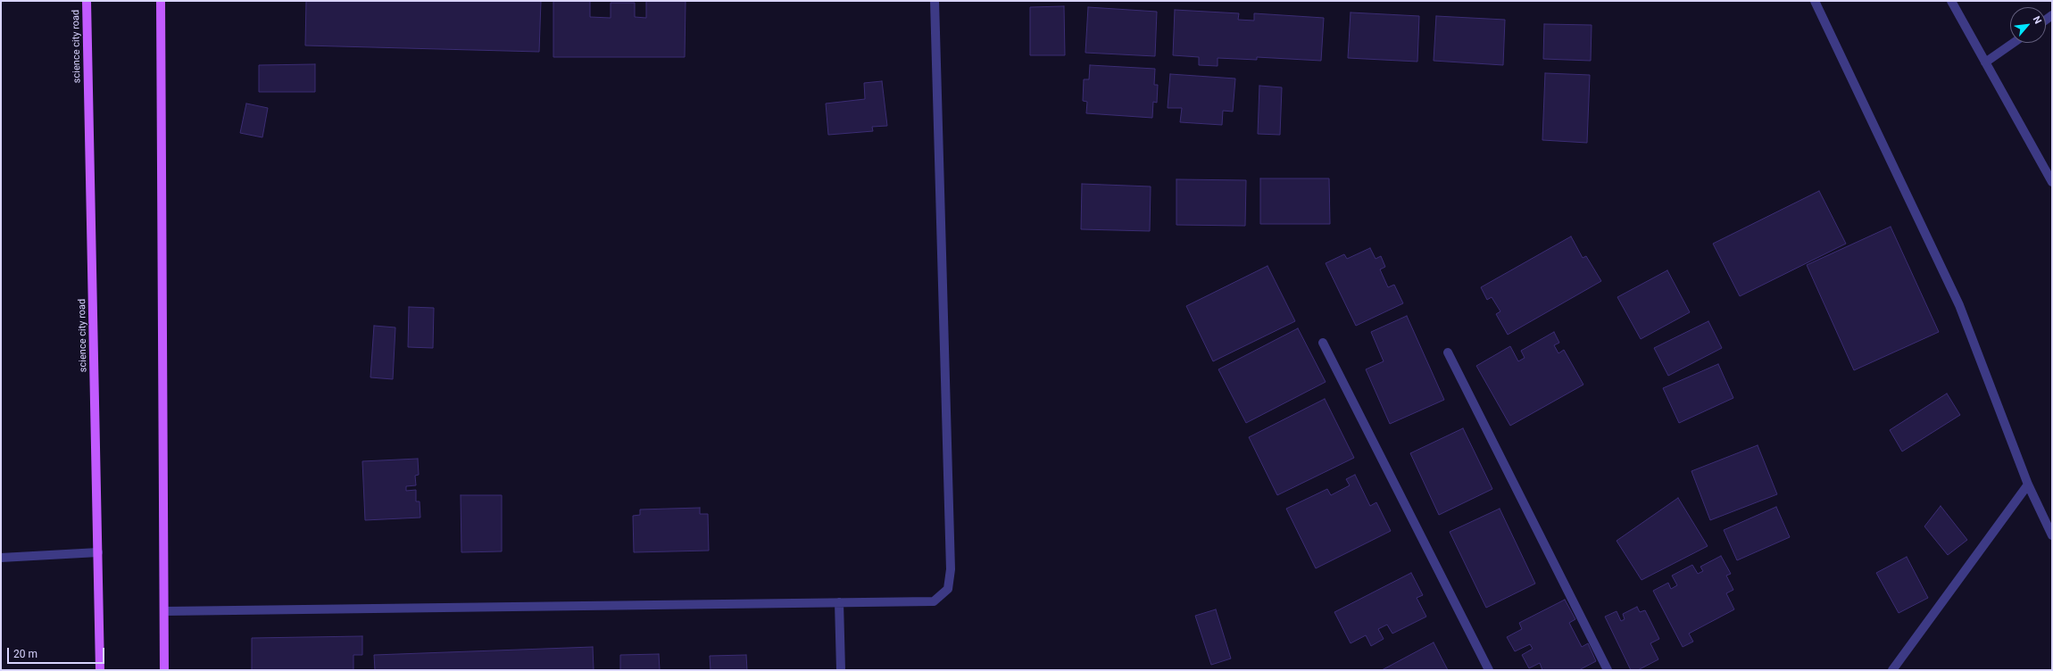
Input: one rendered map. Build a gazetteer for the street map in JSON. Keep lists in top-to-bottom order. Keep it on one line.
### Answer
{"streets":{"main road":["science city road"]},"scale_bar":"20 m","north":"top right"}
